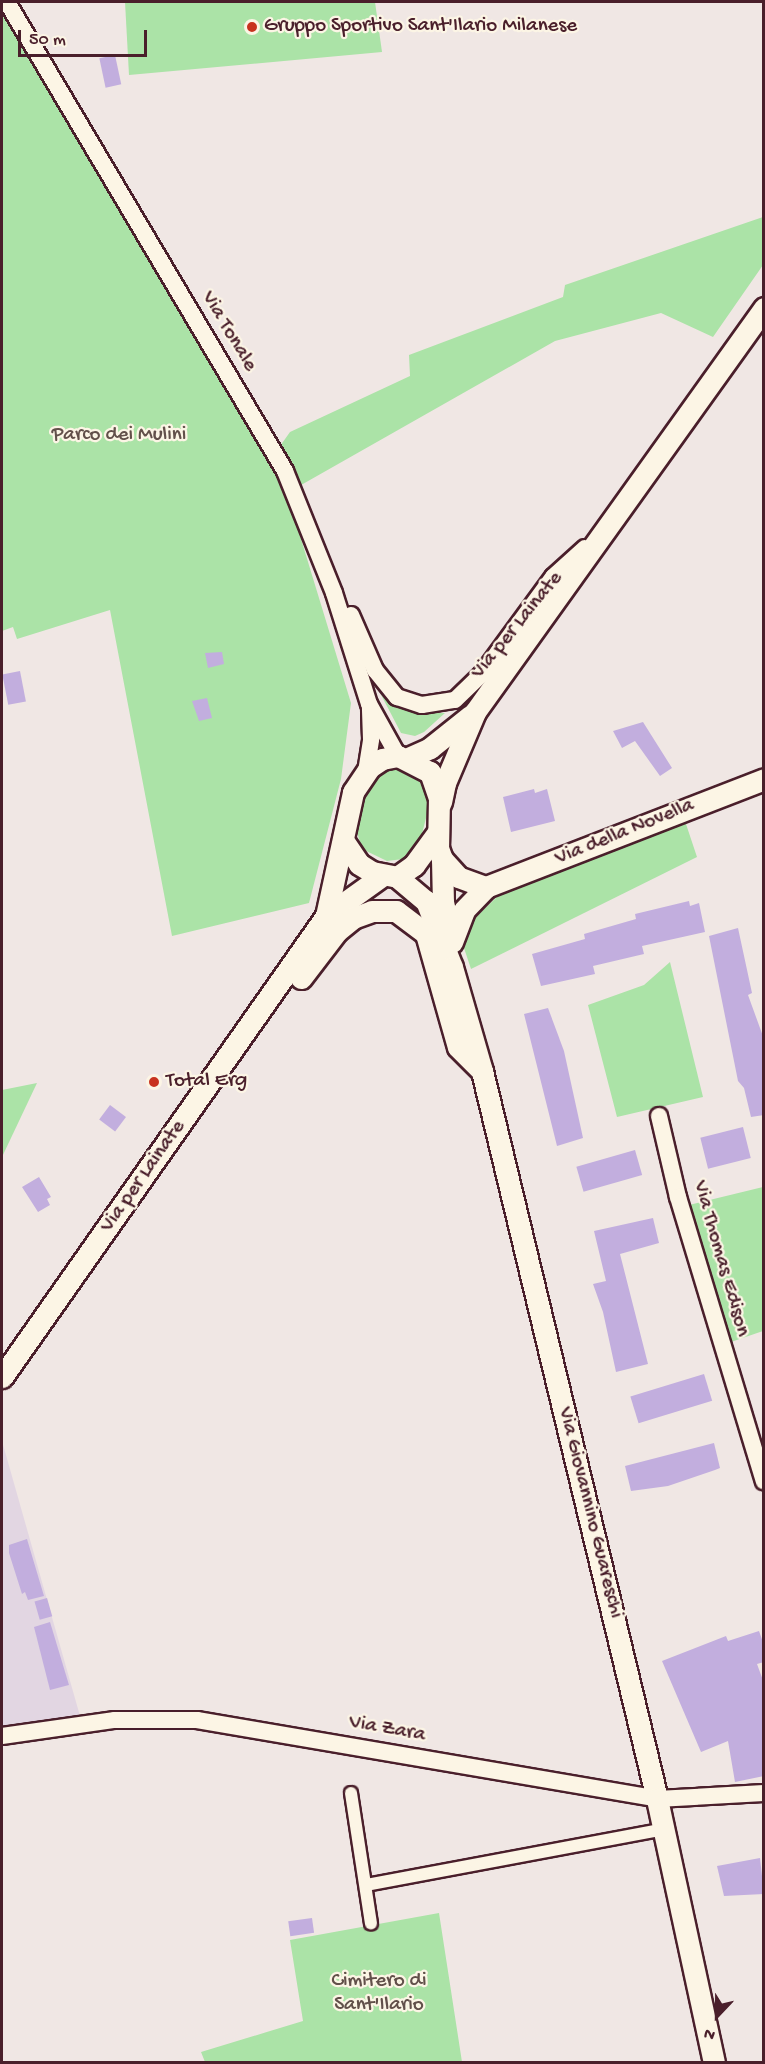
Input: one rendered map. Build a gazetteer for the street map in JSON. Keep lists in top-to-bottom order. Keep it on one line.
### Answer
{"streets":{"street":["Via Tonale","Via per Lainate","Via della Novella","Via Thomas Edison","Via Giovannino Guareschi","Via Zara"]},"crossings":[["Via Tonale","Via per Lainate"],["Via per Lainate","Via della Novella"],["Via Giovannino Guareschi","Via Zara"]],"parks":["Parco dei Mulini","Cimitero di Sant'Ilario"],"places":["Gruppo Sportivo Sant'Ilario Milanese","Total Erg"],"scale_bar":"50 m","north":"bottom"}
